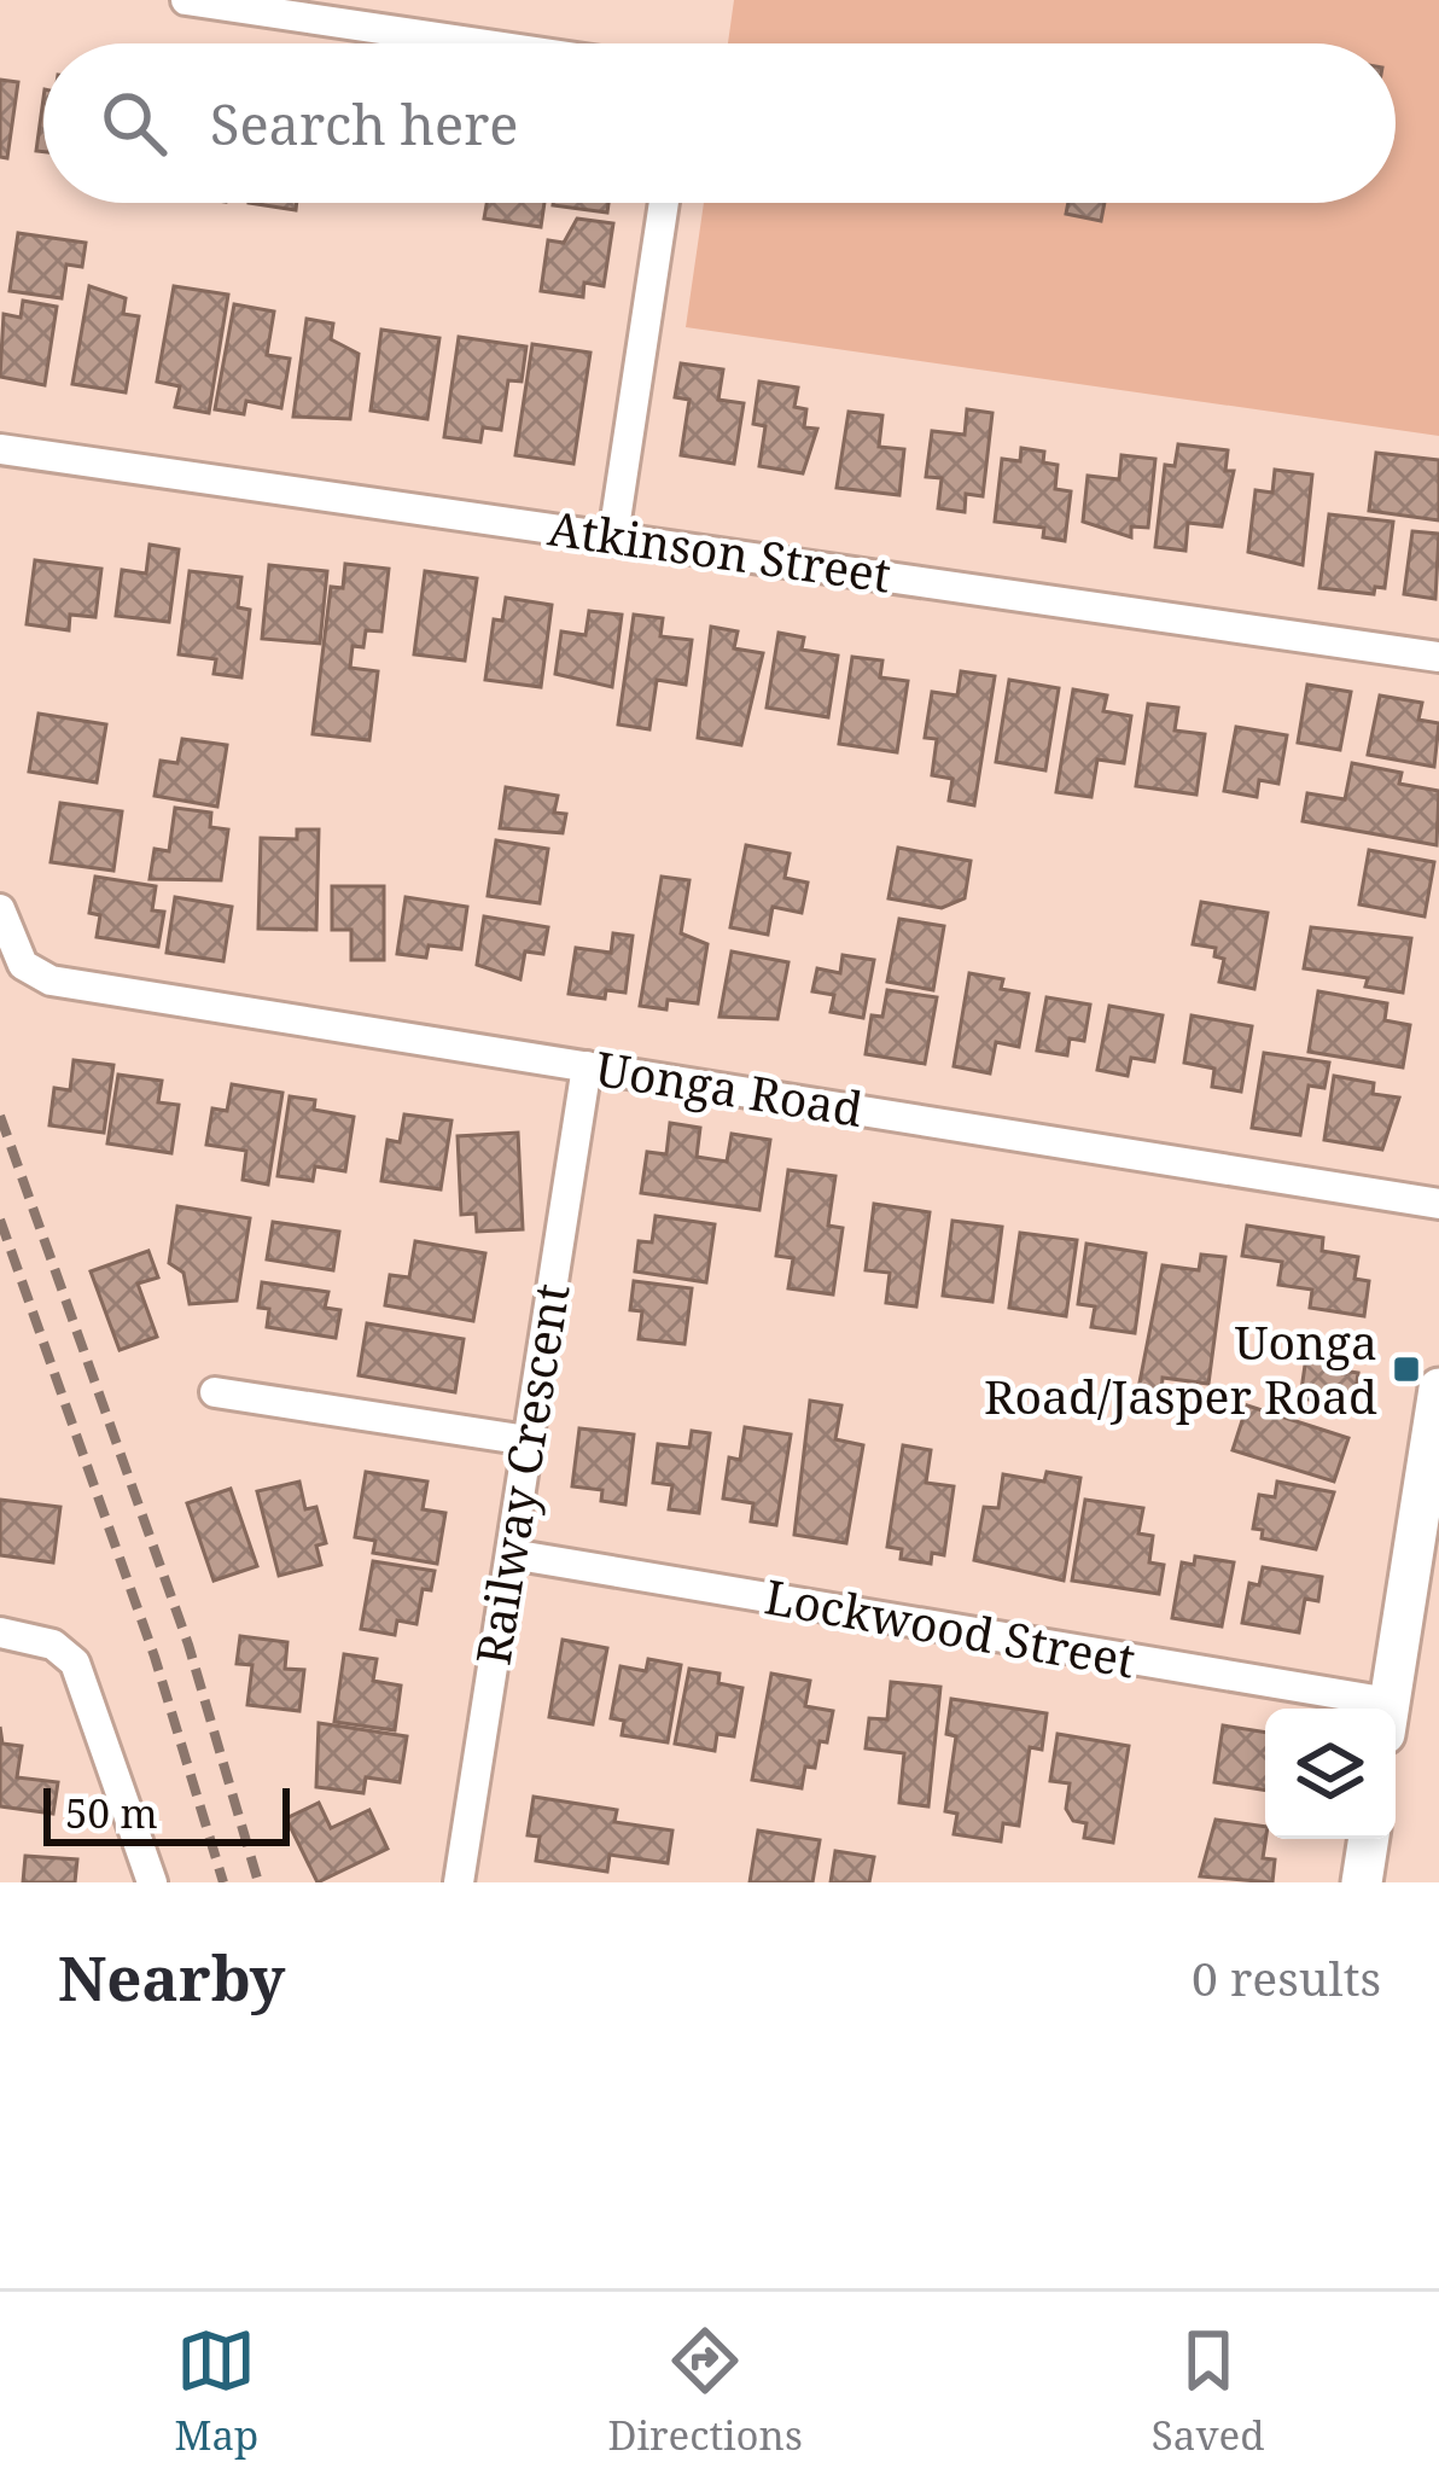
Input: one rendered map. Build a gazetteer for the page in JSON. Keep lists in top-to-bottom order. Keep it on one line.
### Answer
{"streets":{"street":["Atkinson Street","Uonga Road","Railway Crescent","Lockwood Street"]},"crossings":[["Uonga Road","Railway Crescent"],["Railway Crescent","Lockwood Street"]],"places":{"transit":["Uonga Road/Jasper Road"]},"scale_bar":"50 m","page":{"search":"Search here","scale":"50 m","heading":["Nearby","0 results"],"nav":["Map","Directions","Saved"]}}
